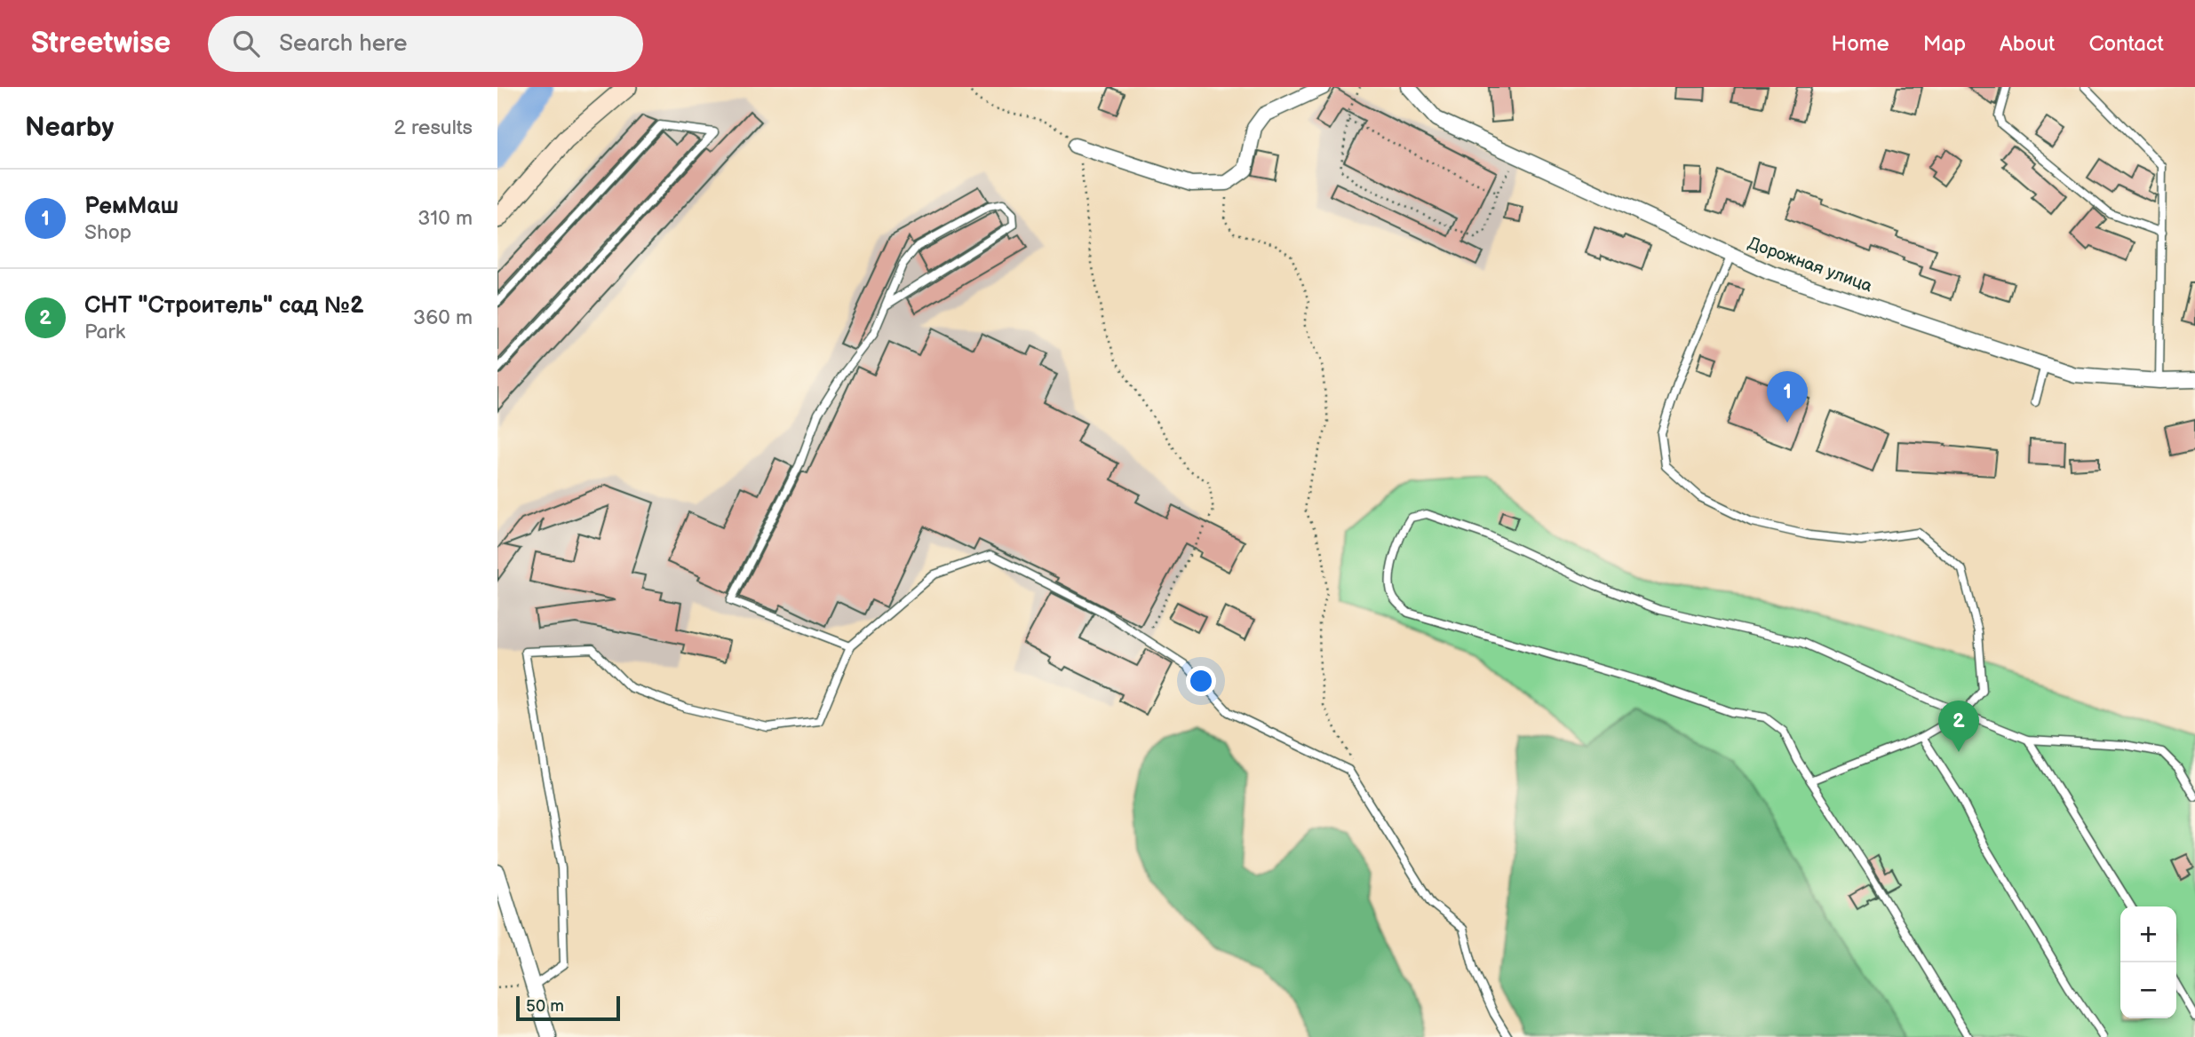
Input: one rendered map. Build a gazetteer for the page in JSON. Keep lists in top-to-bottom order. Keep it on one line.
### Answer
{"streets":{"street":["Дорожная улица"]},"scale_bar":"50 m","page":{"header":"Streetwise","search":"Search here","nav":["Home","Map","About","Contact"],"heading":["Nearby","2 results"],"list":[{"mark":"1","name":"РемМаш","note":"Shop","value":"310 m"},{"mark":"2","name":"СНТ \"Строитель\" сад №2","note":"Park","value":"360 m"}],"pins":["1","2"],"map_buttons":["+","−"],"scale":"50 m"}}
